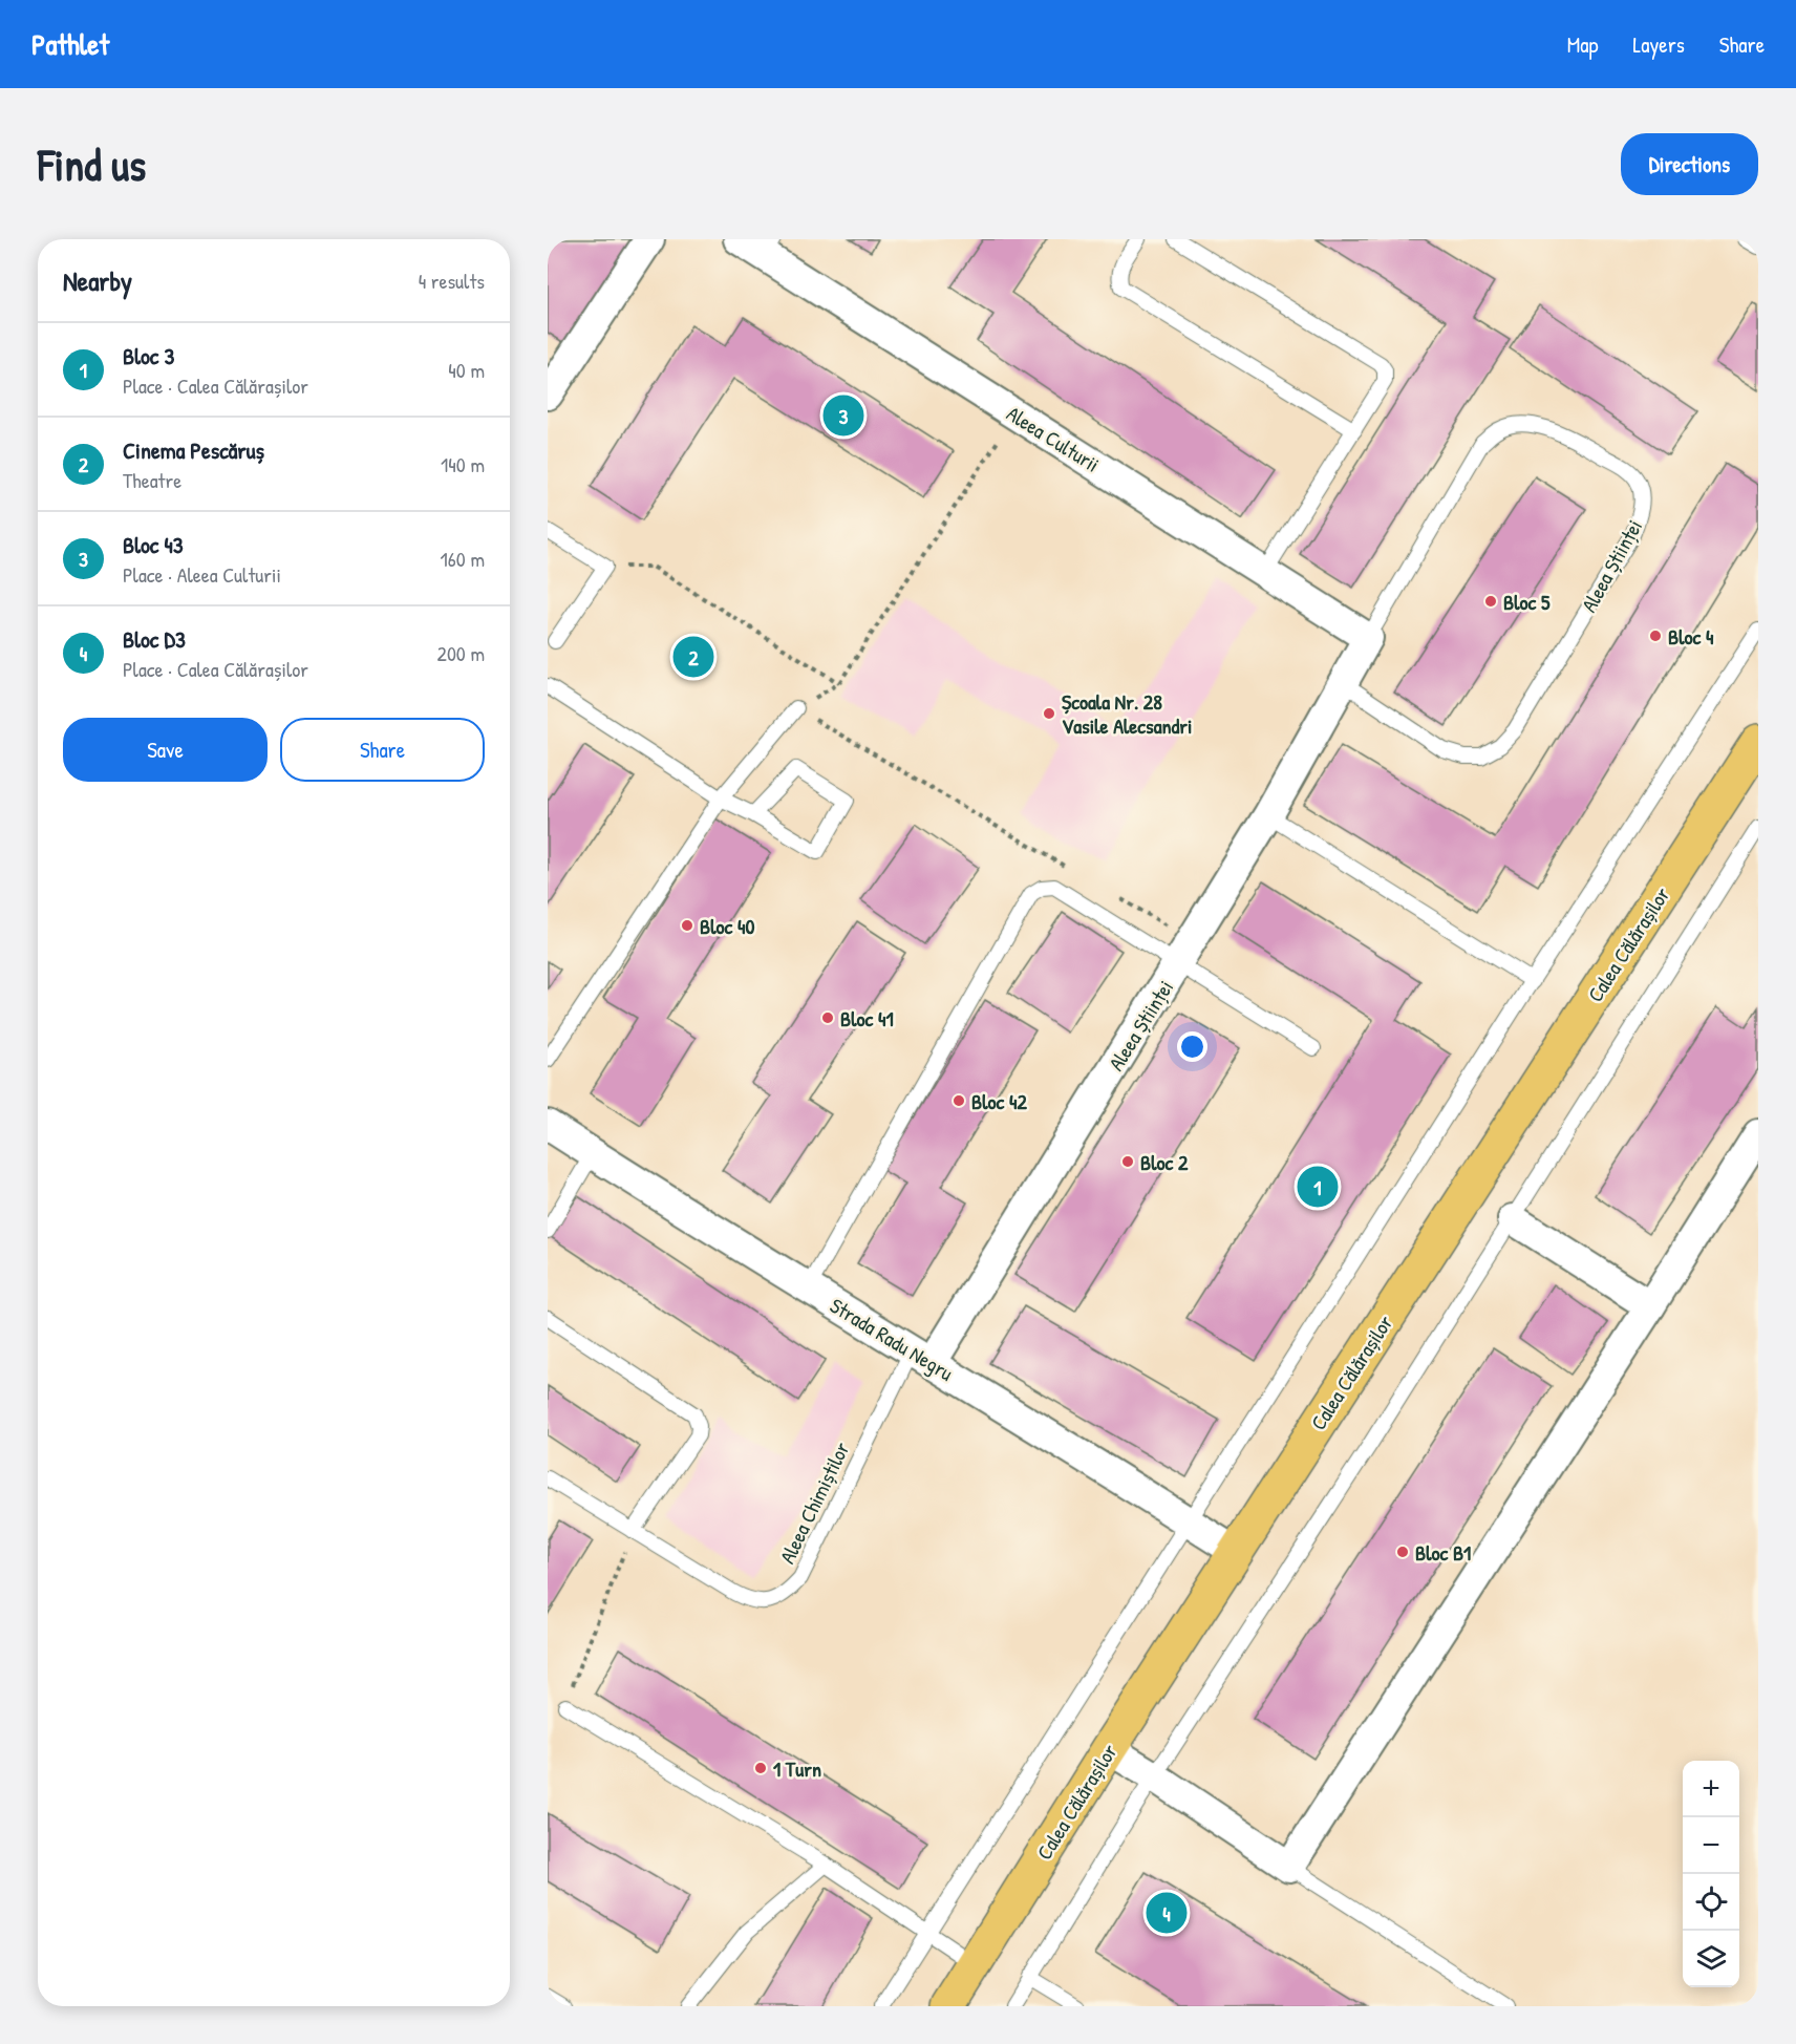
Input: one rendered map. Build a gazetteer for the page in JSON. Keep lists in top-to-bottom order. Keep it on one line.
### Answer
{"streets":{"main road":["Calea Călărașilor"],"street":["Aleea Culturii","Aleea Științei","Strada Radu Negru"],"lane":["Aleea Chimiștilor"]},"crossings":[["Aleea Culturii","Aleea Științei"],["Aleea Științei","Strada Radu Negru"],["Aleea Științei","Aleea Chimiștilor"],["Calea Călărașilor","Strada Radu Negru"],["Strada Radu Negru","Aleea Chimiștilor"]],"places":["Bloc 5","Bloc 4","Școala Nr. 28 Vasile Alecsandri","Bloc 40","Bloc 41","Bloc 42","Bloc 2","Bloc B1","1 Turn"],"page":{"header":"Pathlet","nav":["Map","Layers","Share"],"buttons":["Directions",["Save","Share"]],"title":"Find us","heading":["Nearby","4 results"],"list":[{"mark":"1","name":"Bloc 3","note":"Place · Calea Călărașilor","value":"40 m"},{"mark":"2","name":"Cinema Pescăruș","note":"Theatre","value":"140 m"},{"mark":"3","name":"Bloc 43","note":"Place · Aleea Culturii","value":"160 m"},{"mark":"4","name":"Bloc D3","note":"Place · Calea Călărașilor","value":"200 m"}],"pins":["3","2","1","4"],"map_buttons":["+","−"]}}
